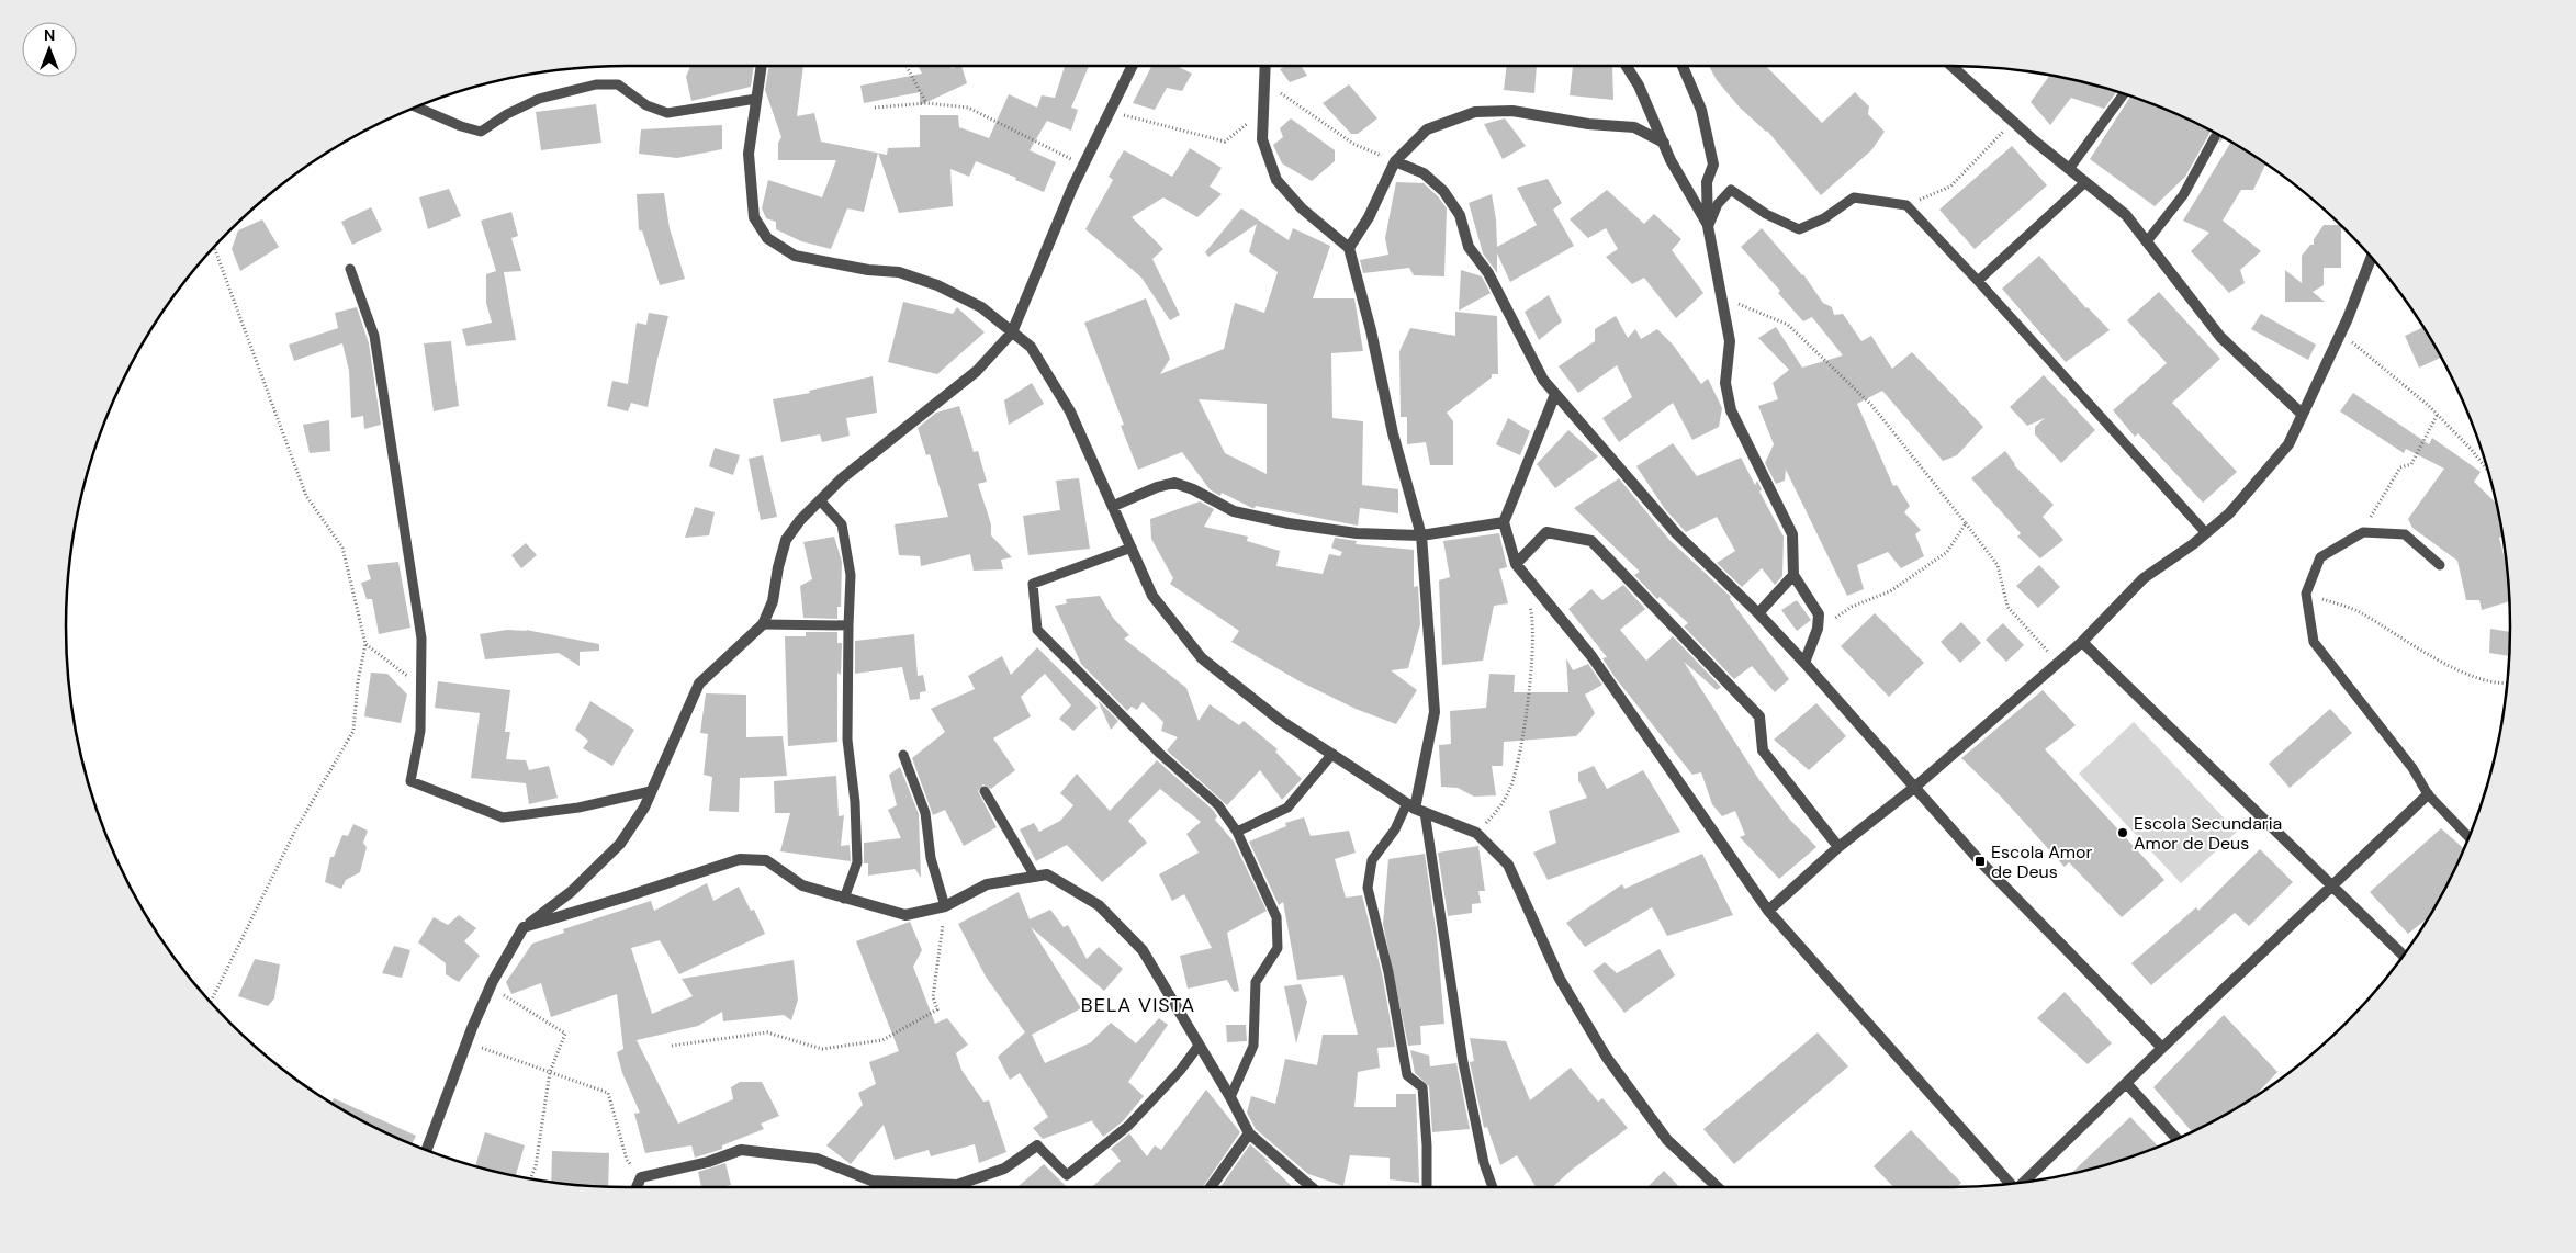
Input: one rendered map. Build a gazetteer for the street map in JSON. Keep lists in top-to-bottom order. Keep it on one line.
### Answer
{"districts":["BELA VISTA"],"places":{"other":["Escola Secundaria Amor de Deus"],"transit":["Escola Amor de Deus"]},"north":"top"}
